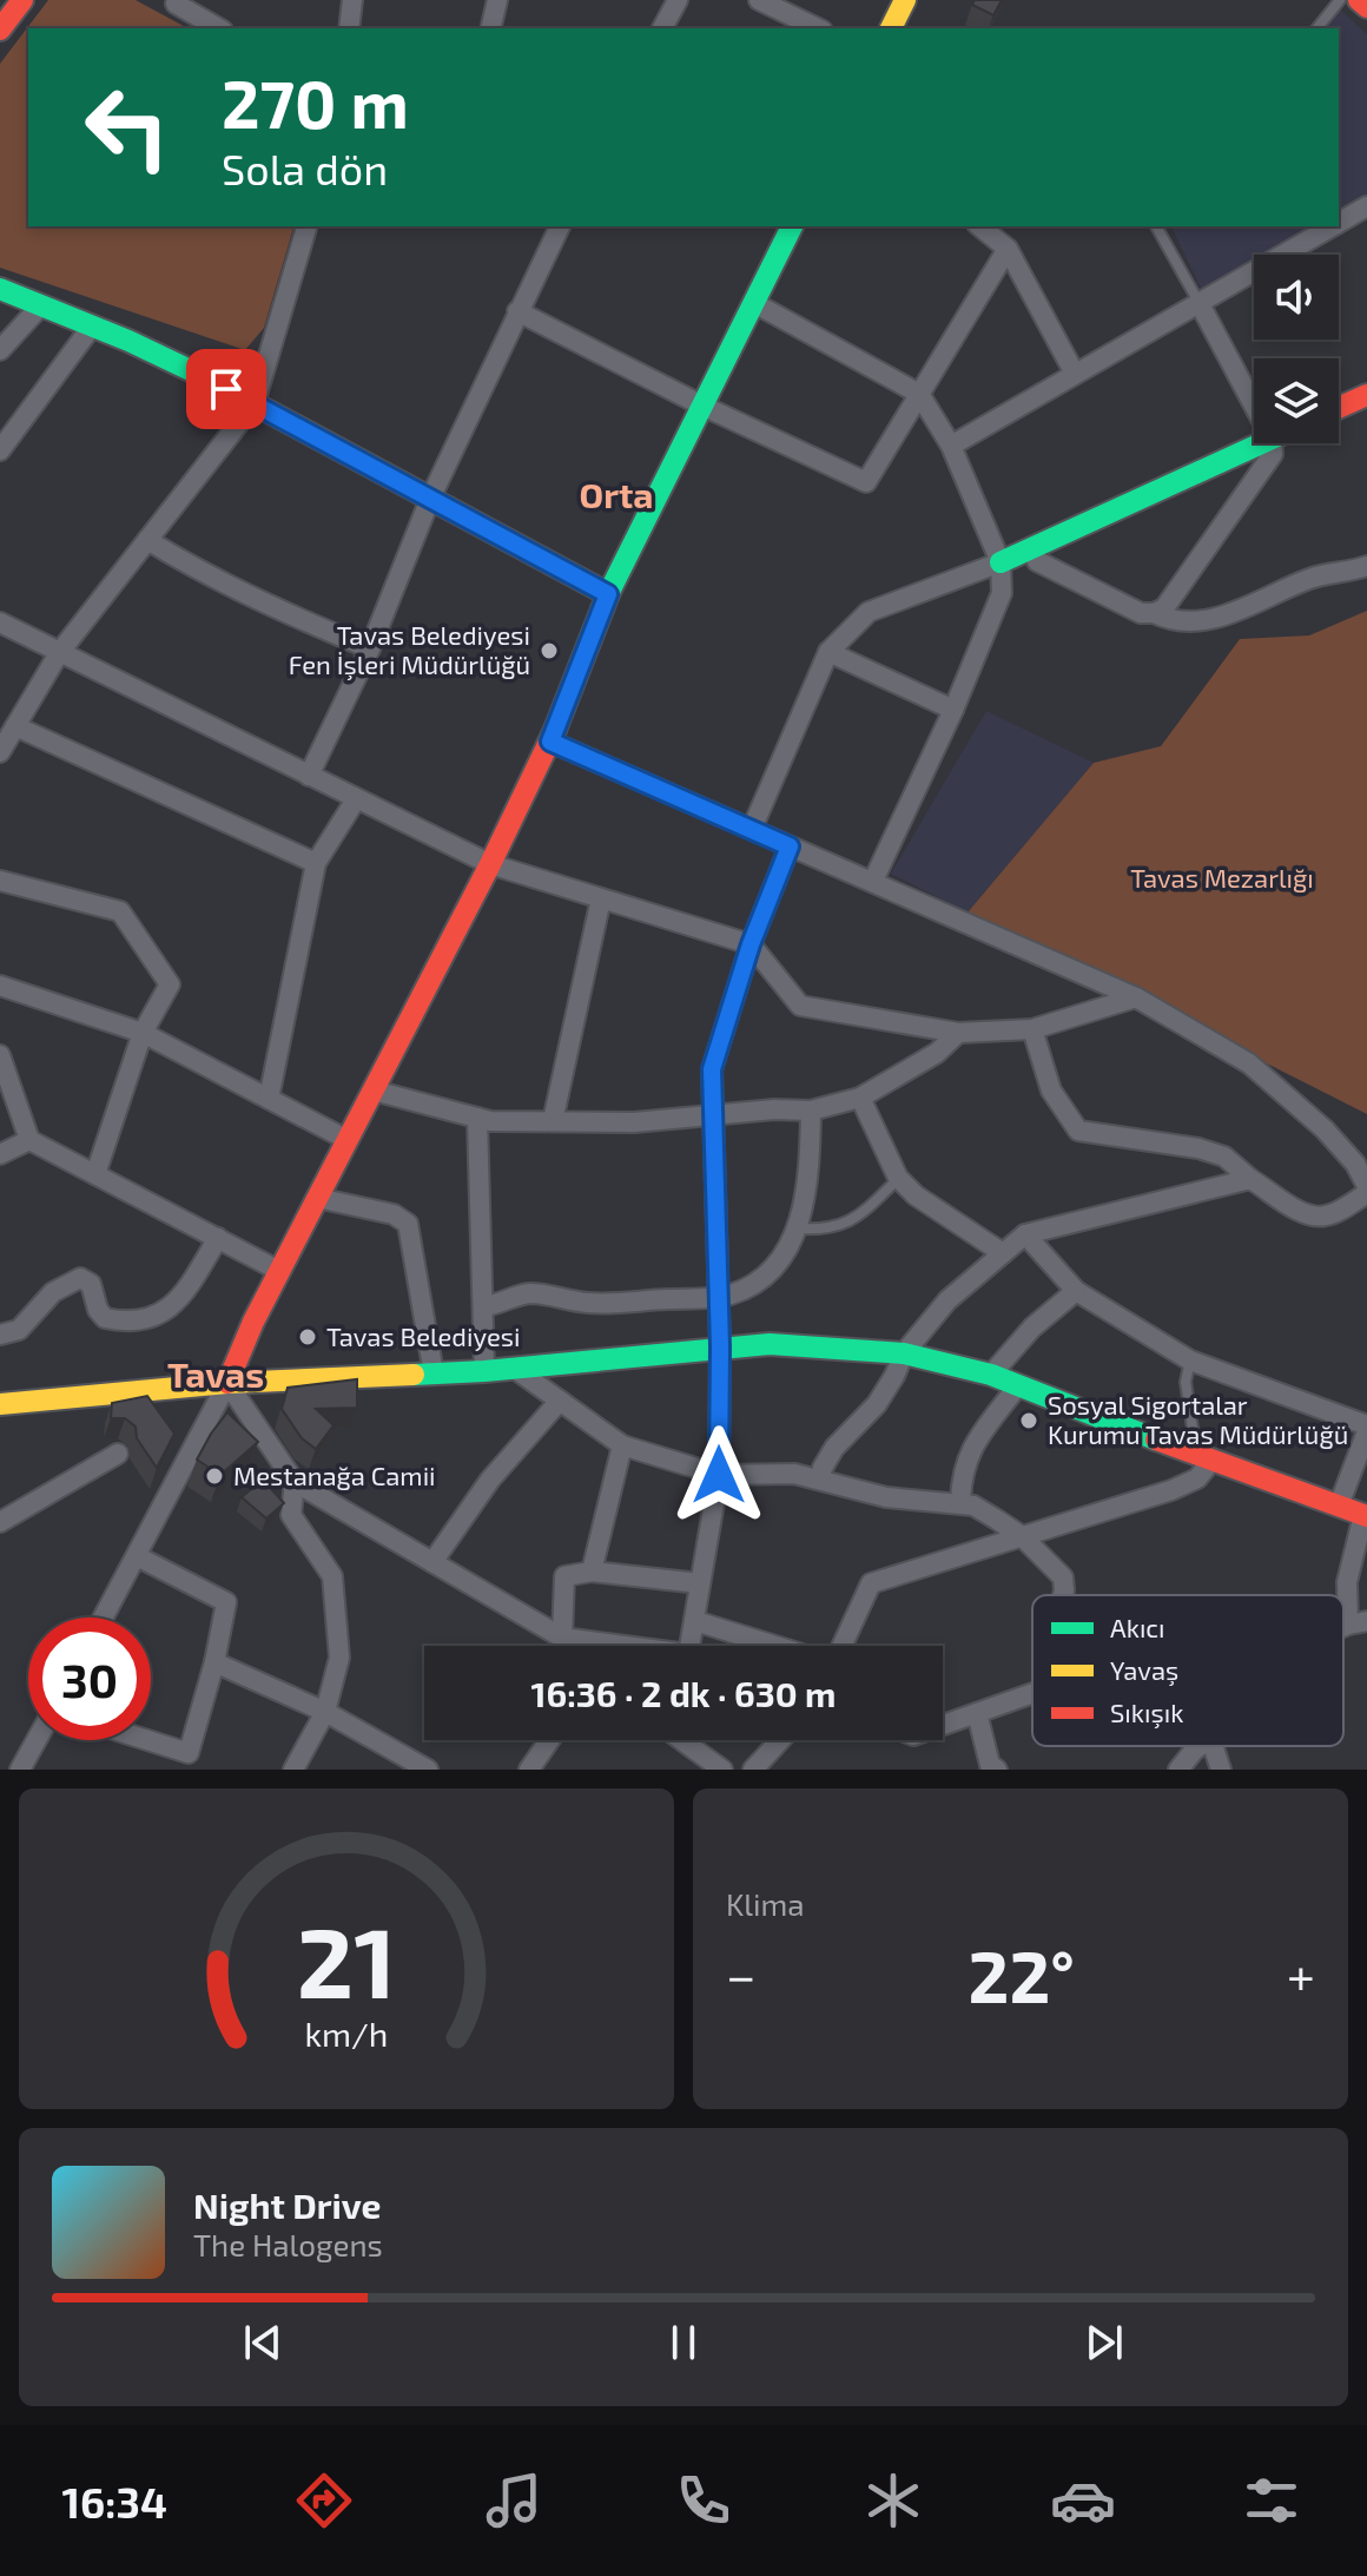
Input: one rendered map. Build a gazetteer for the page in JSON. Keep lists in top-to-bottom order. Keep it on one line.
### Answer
{"districts":["Orta","Tavas"],"parks":["Tavas Mezarlığı"],"places":["Tavas Belediyesi Fen İşleri Müdürlüğü","Tavas Belediyesi","Sosyal Sigortalar Kurumu Tavas Müdürlüğü","Mestanağa Camii"],"legend":["Akıcı","Yavaş","Sıkışık"],"page":{"turn":["270 m","Sola dön"],"limit":"30","trip":"16:36 · 2 dk · 630 m","tile":"Klima","heat":["−","22°","+"],"song":["Night Drive","The Halogens"],"tabs":"16:34","gauge":["21","km/h"]}}
